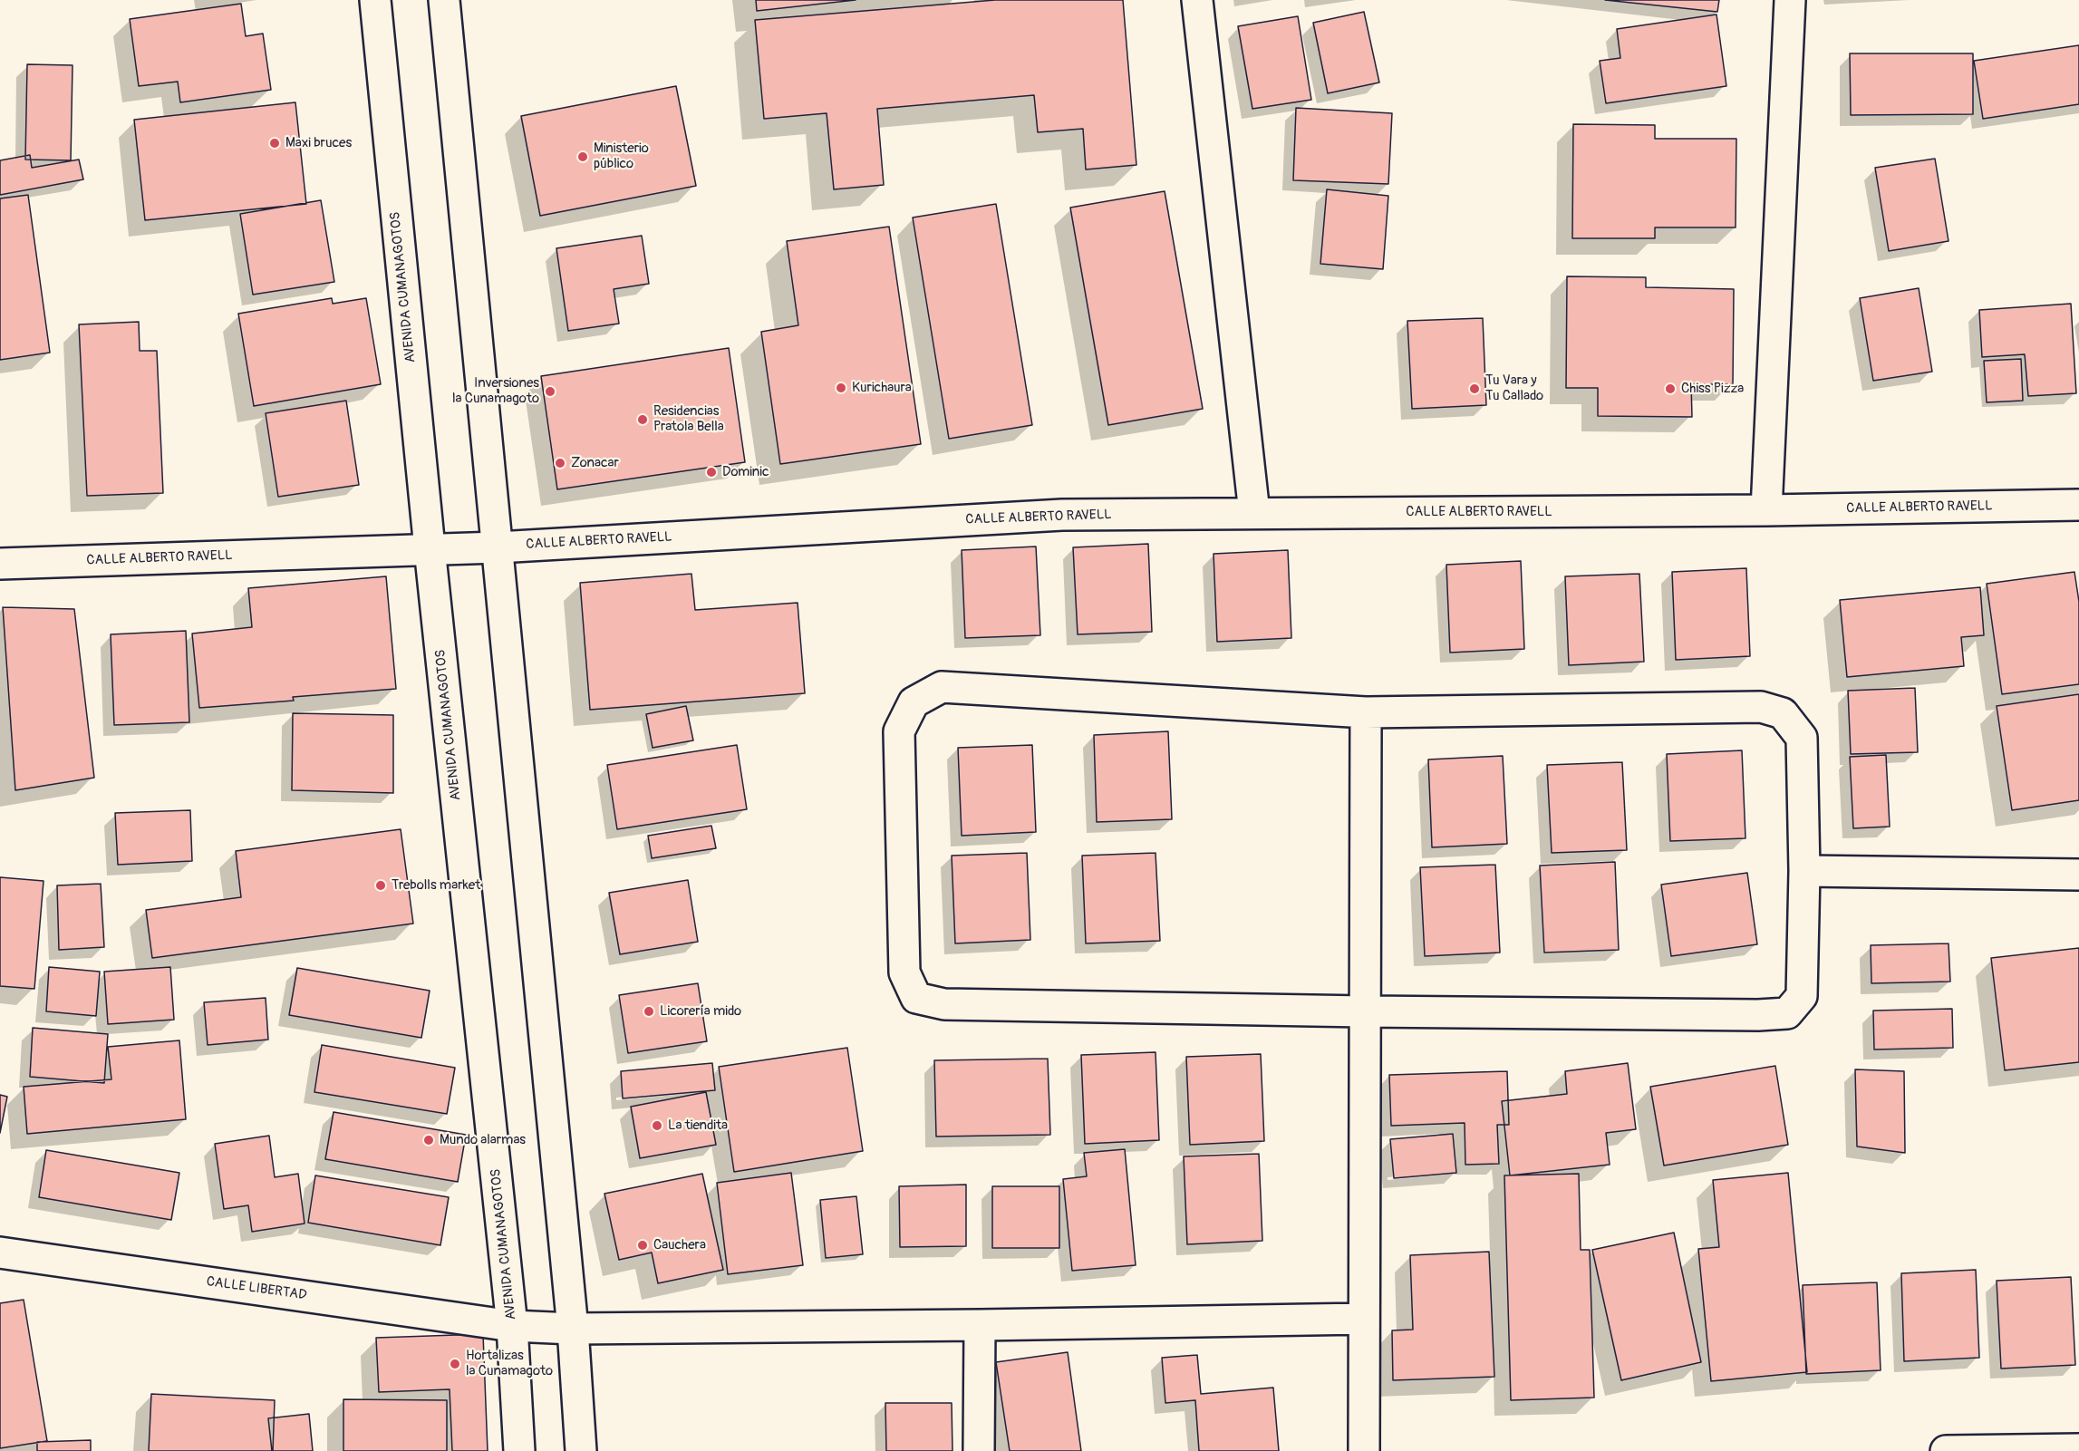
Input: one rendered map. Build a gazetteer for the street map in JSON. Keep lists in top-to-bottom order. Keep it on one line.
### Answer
{"streets":{"street":["AVENIDA CUMANAGOTOS","CALLE ALBERTO RAVELL","CALLE LIBERTAD"]},"crossings":[["AVENIDA CUMANAGOTOS","CALLE ALBERTO RAVELL"],["AVENIDA CUMANAGOTOS","CALLE LIBERTAD"]],"places":["Maxi bruces","Ministerio público","Kurichaura","Tu Vara y Tu Callado","Chiss Pizza","Inversiones la Cunamagoto","Residencias Pratola Bella","Zonacar","Dominic","Trebolls market","Licorería mido","La tiendita","Mundo alarmas","Cauchera","Hortalizas la Cunamagoto"]}
